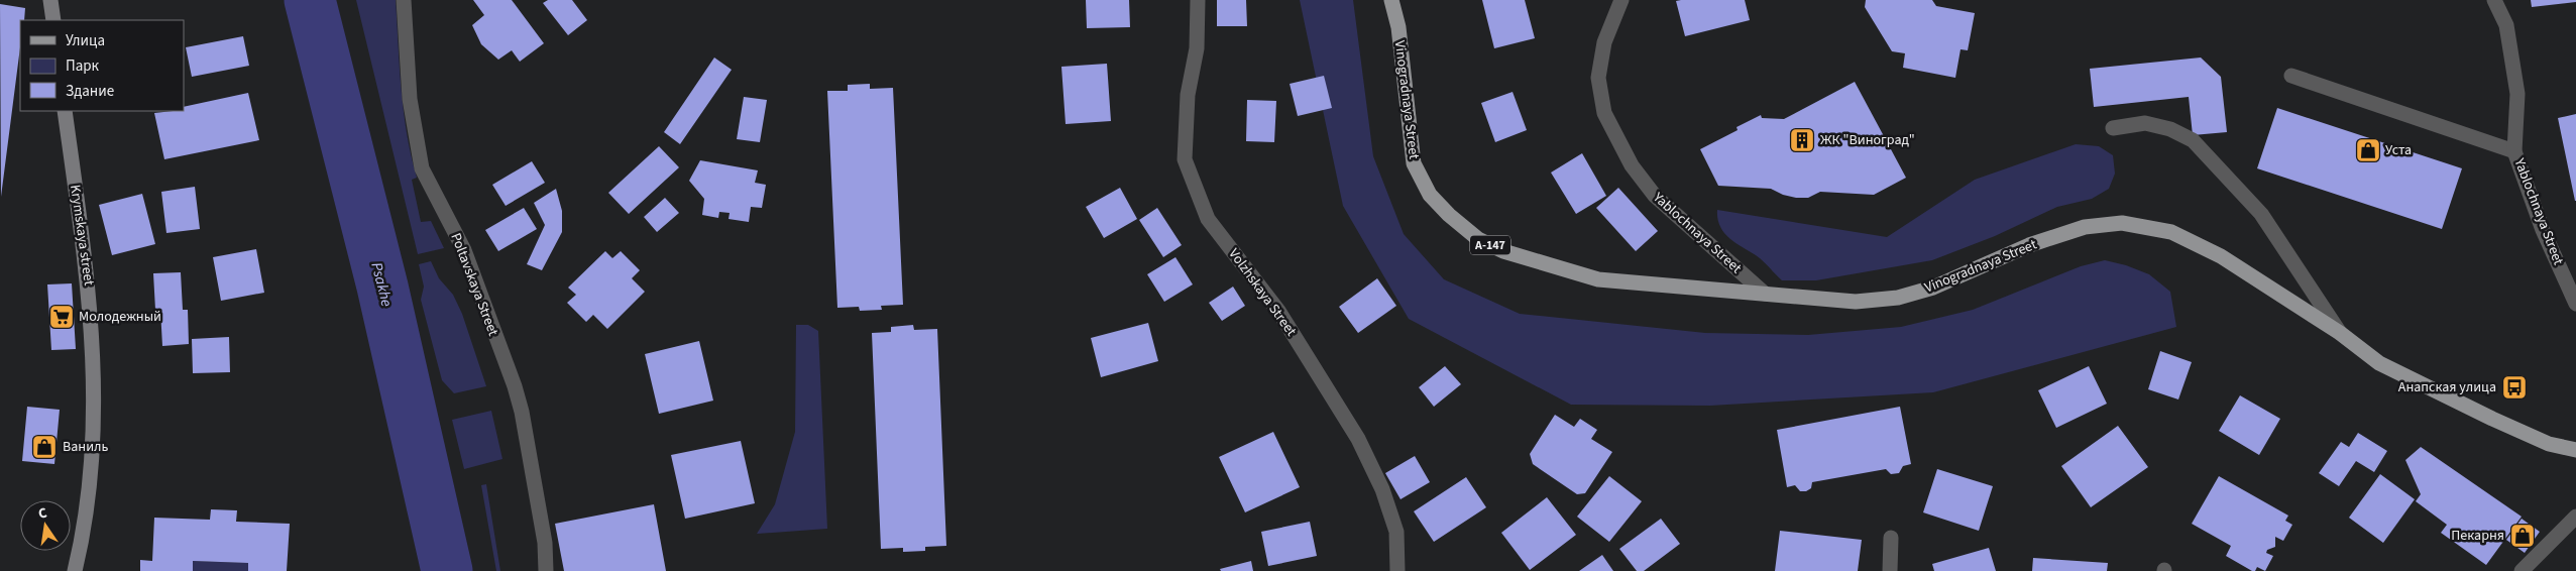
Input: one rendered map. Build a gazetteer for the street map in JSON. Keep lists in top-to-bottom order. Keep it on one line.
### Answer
{"streets":{"main road":["Vinogradnaya Street","А-147"],"street":["Yablochnaya Street","Krymskaya street","Poltavskaya Street","Volzhskaya Street"]},"crossings":[["Vinogradnaya Street","Yablochnaya Street"]],"water":["Psakhe"],"places":{"building":["ЖК \"Виноград\""],"shop":["Уста","Ваниль","Пекарня"],"supermarket":["Молодежный"],"bus stop":["Анапская улица"]},"legend":["Улица","Парк","Здание"],"north":"top"}
